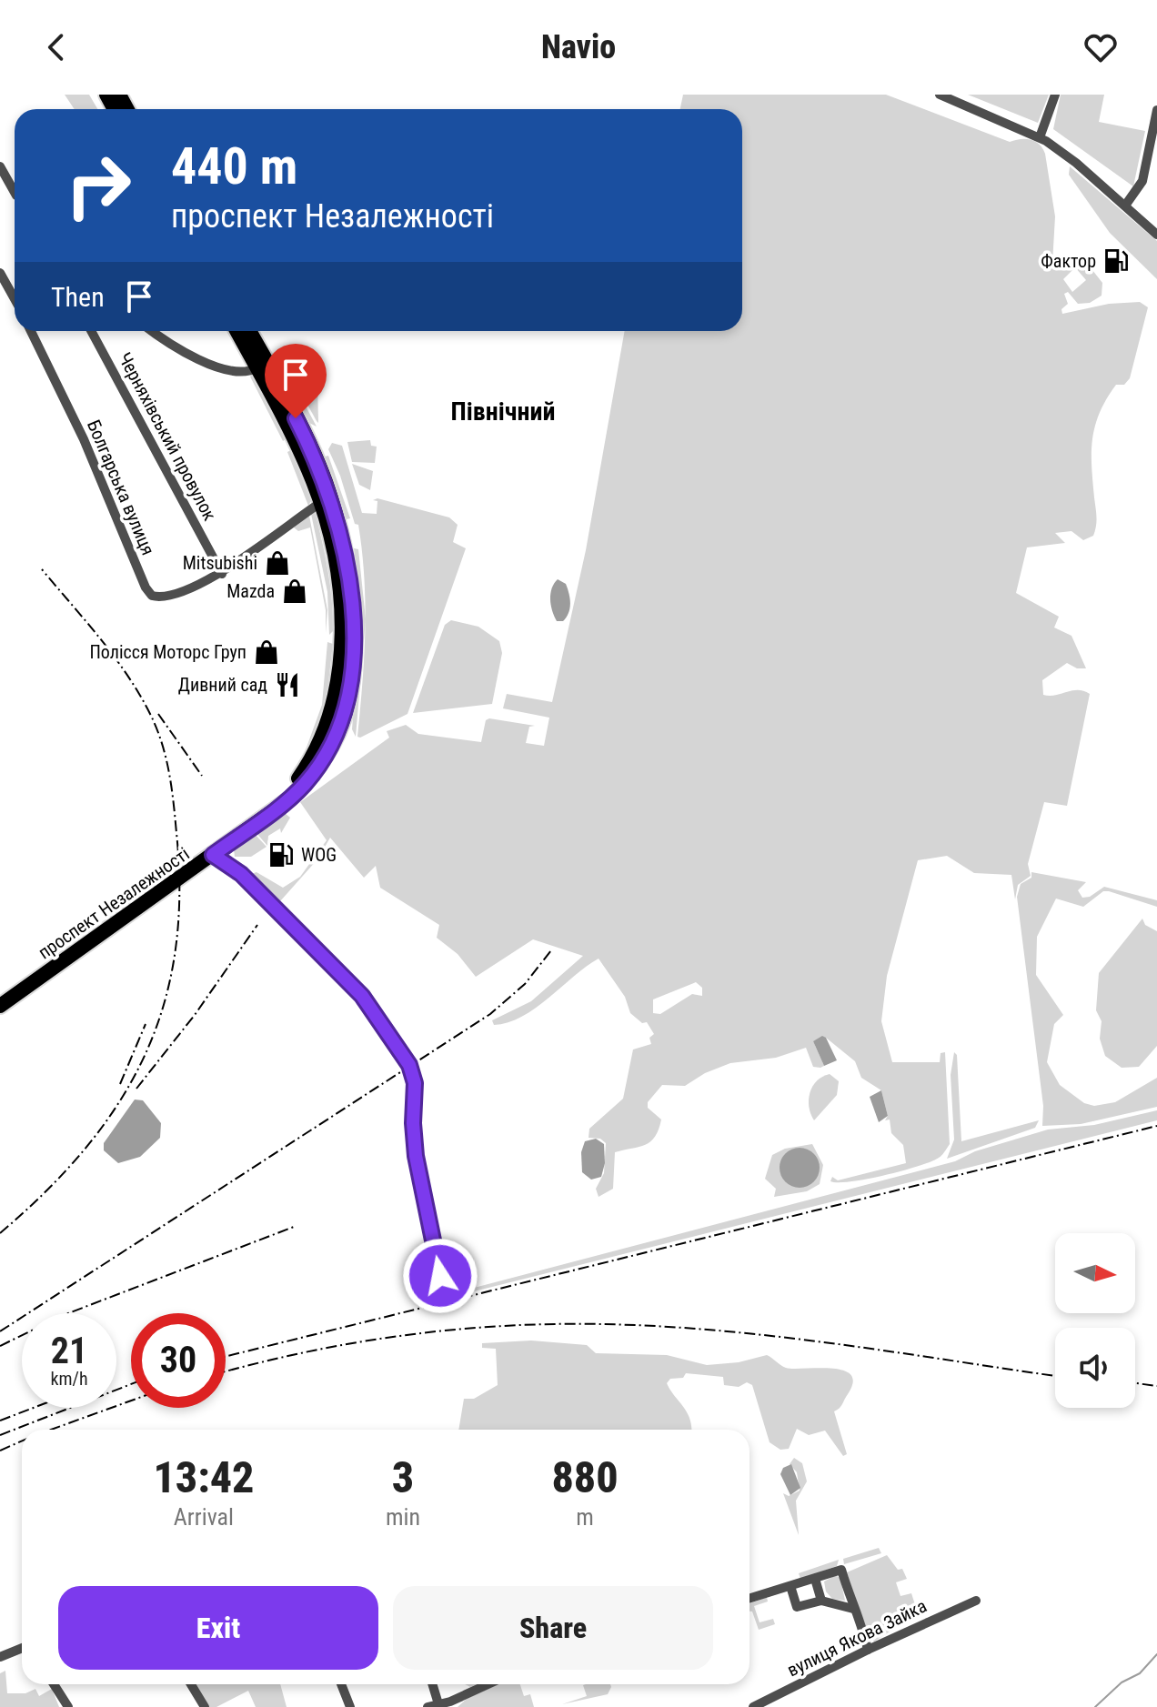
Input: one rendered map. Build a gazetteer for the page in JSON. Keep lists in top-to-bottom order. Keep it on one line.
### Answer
{"streets":{"main road":["проспект Незалежності"],"street":["Черняхівський провулок","Болгарська вулиця","вулиця Якова Зайка"]},"crossings":[["Черняхівський провулок","Болгарська вулиця"]],"districts":["Північний"],"places":{"fuel station":["Фактор","WOG"],"shop":["Mitsubishi","Mazda","Полісся Моторс Груп"],"restaurant":["Дивний сад"]},"north":"right","page":{"header":"Navio","turn":["440 m","проспект Незалежності"],"then":"Then","speed":"21 km/h","limit":"30","eta":["13:42","Arrival","3","min","880","m"],"buttons":["Exit","Share"]}}
